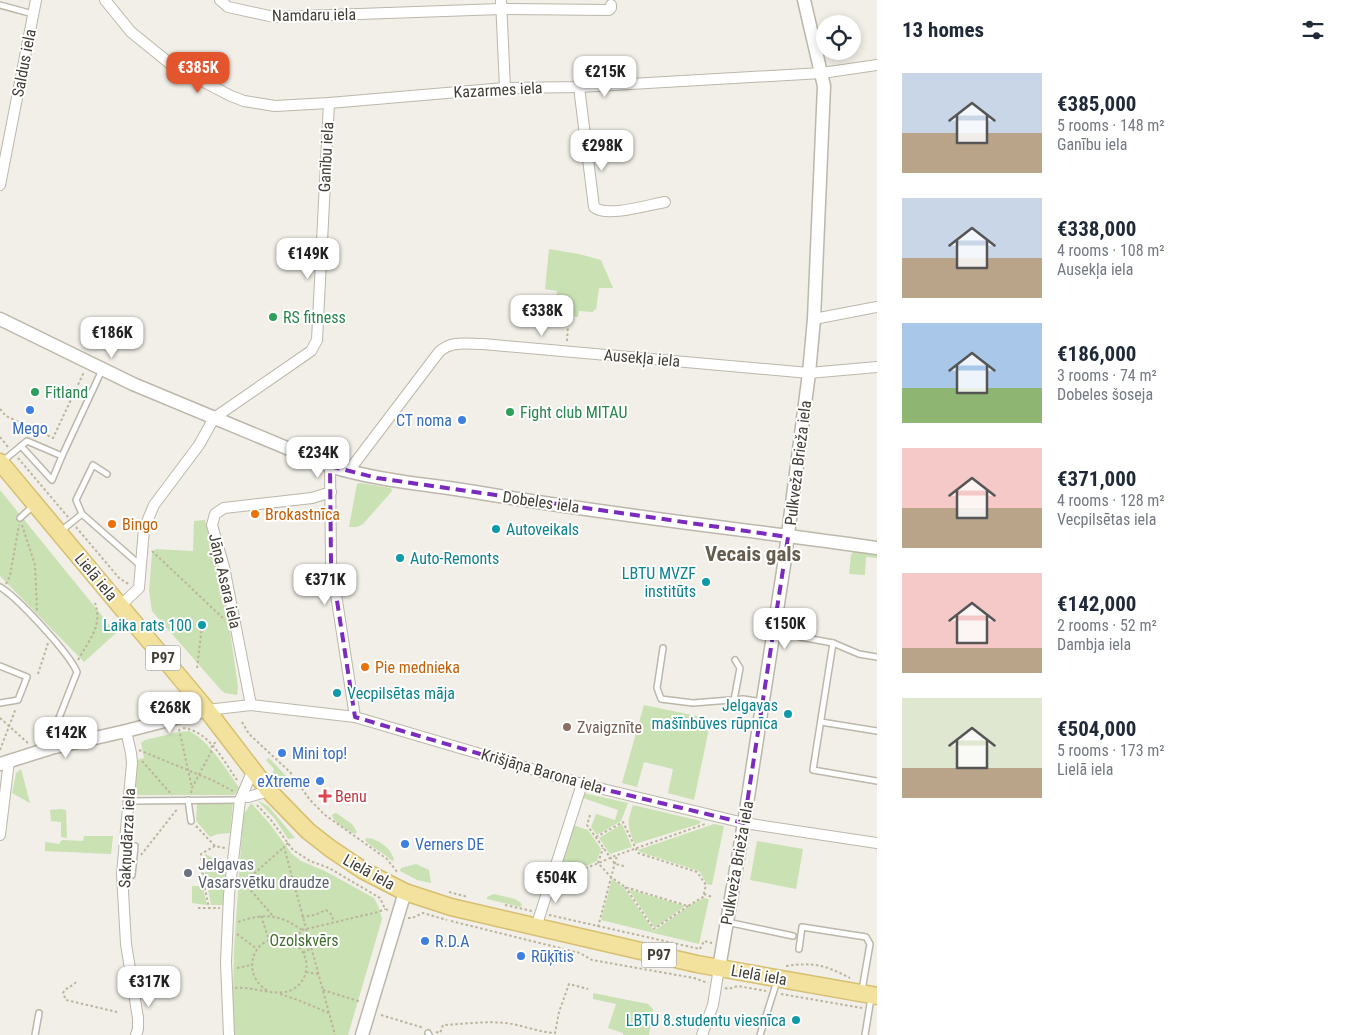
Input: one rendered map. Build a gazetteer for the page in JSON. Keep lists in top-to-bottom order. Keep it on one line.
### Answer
{"streets":{"main road":["Lielā iela","P97"],"street":["Namdaru iela","Saldus iela","Kazarmes iela","Ganību iela","Ausekļa iela","Pulkveža Brieža iela","Dobeles iela","Jāņa Asara iela","Krišjāņa Barona iela","Sakņudārza iela"]},"crossings":[["Kazarmes iela","Ganību iela"],["Kazarmes iela","Pulkveža Brieža iela"],["Ganību iela","Dobeles iela"],["Ausekļa iela","Pulkveža Brieža iela"],["Ausekļa iela","Dobeles iela"],["Pulkveža Brieža iela","Dobeles iela"],["Pulkveža Brieža iela","Lielā iela"],["Pulkveža Brieža iela","Krišjāņa Barona iela"],["Lielā iela","Krišjāņa Barona iela"],["Jāņa Asara iela","Krišjāņa Barona iela"]],"districts":["Vecais gals"],"parks":["Ozolskvērs"],"places":{"other":["RS fitness","Fitland","Mego","Fight club MITAU","CT noma","Brokastnīca","Bingo","Autoveikals","Auto-Remonts","LBTU MVZF institūts","Laika rats 100","Pie mednieka","Vecpilsētas māja","Jelgavas mašīnbūves rūpnīca","Zvaigznīte","Mini top!","eXtreme","Verners DE","Jelgavas Vasarsvētku draudze","R.D.A","Rūķītis","LBTU 8.studentu viesnīca"],"health":["Benu"]},"page":{"heading":"13 homes","price":["€385K","€215K","€298K","€149K","€338K","€186K","€234K","€371K","€150K","€268K","€142K","€504K","€317K"],"list":[{"name":"€385,000","note":"5 rooms · 148 m² · Ganību iela"},{"name":"€338,000","note":"4 rooms · 108 m² · Ausekļa iela"},{"name":"€186,000","note":"3 rooms · 74 m² · Dobeles šoseja"},{"name":"€371,000","note":"4 rooms · 128 m² · Vecpilsētas iela"},{"name":"€142,000","note":"2 rooms · 52 m² · Dambja iela"},{"name":"€504,000","note":"5 rooms · 173 m² · Lielā iela"}]}}
